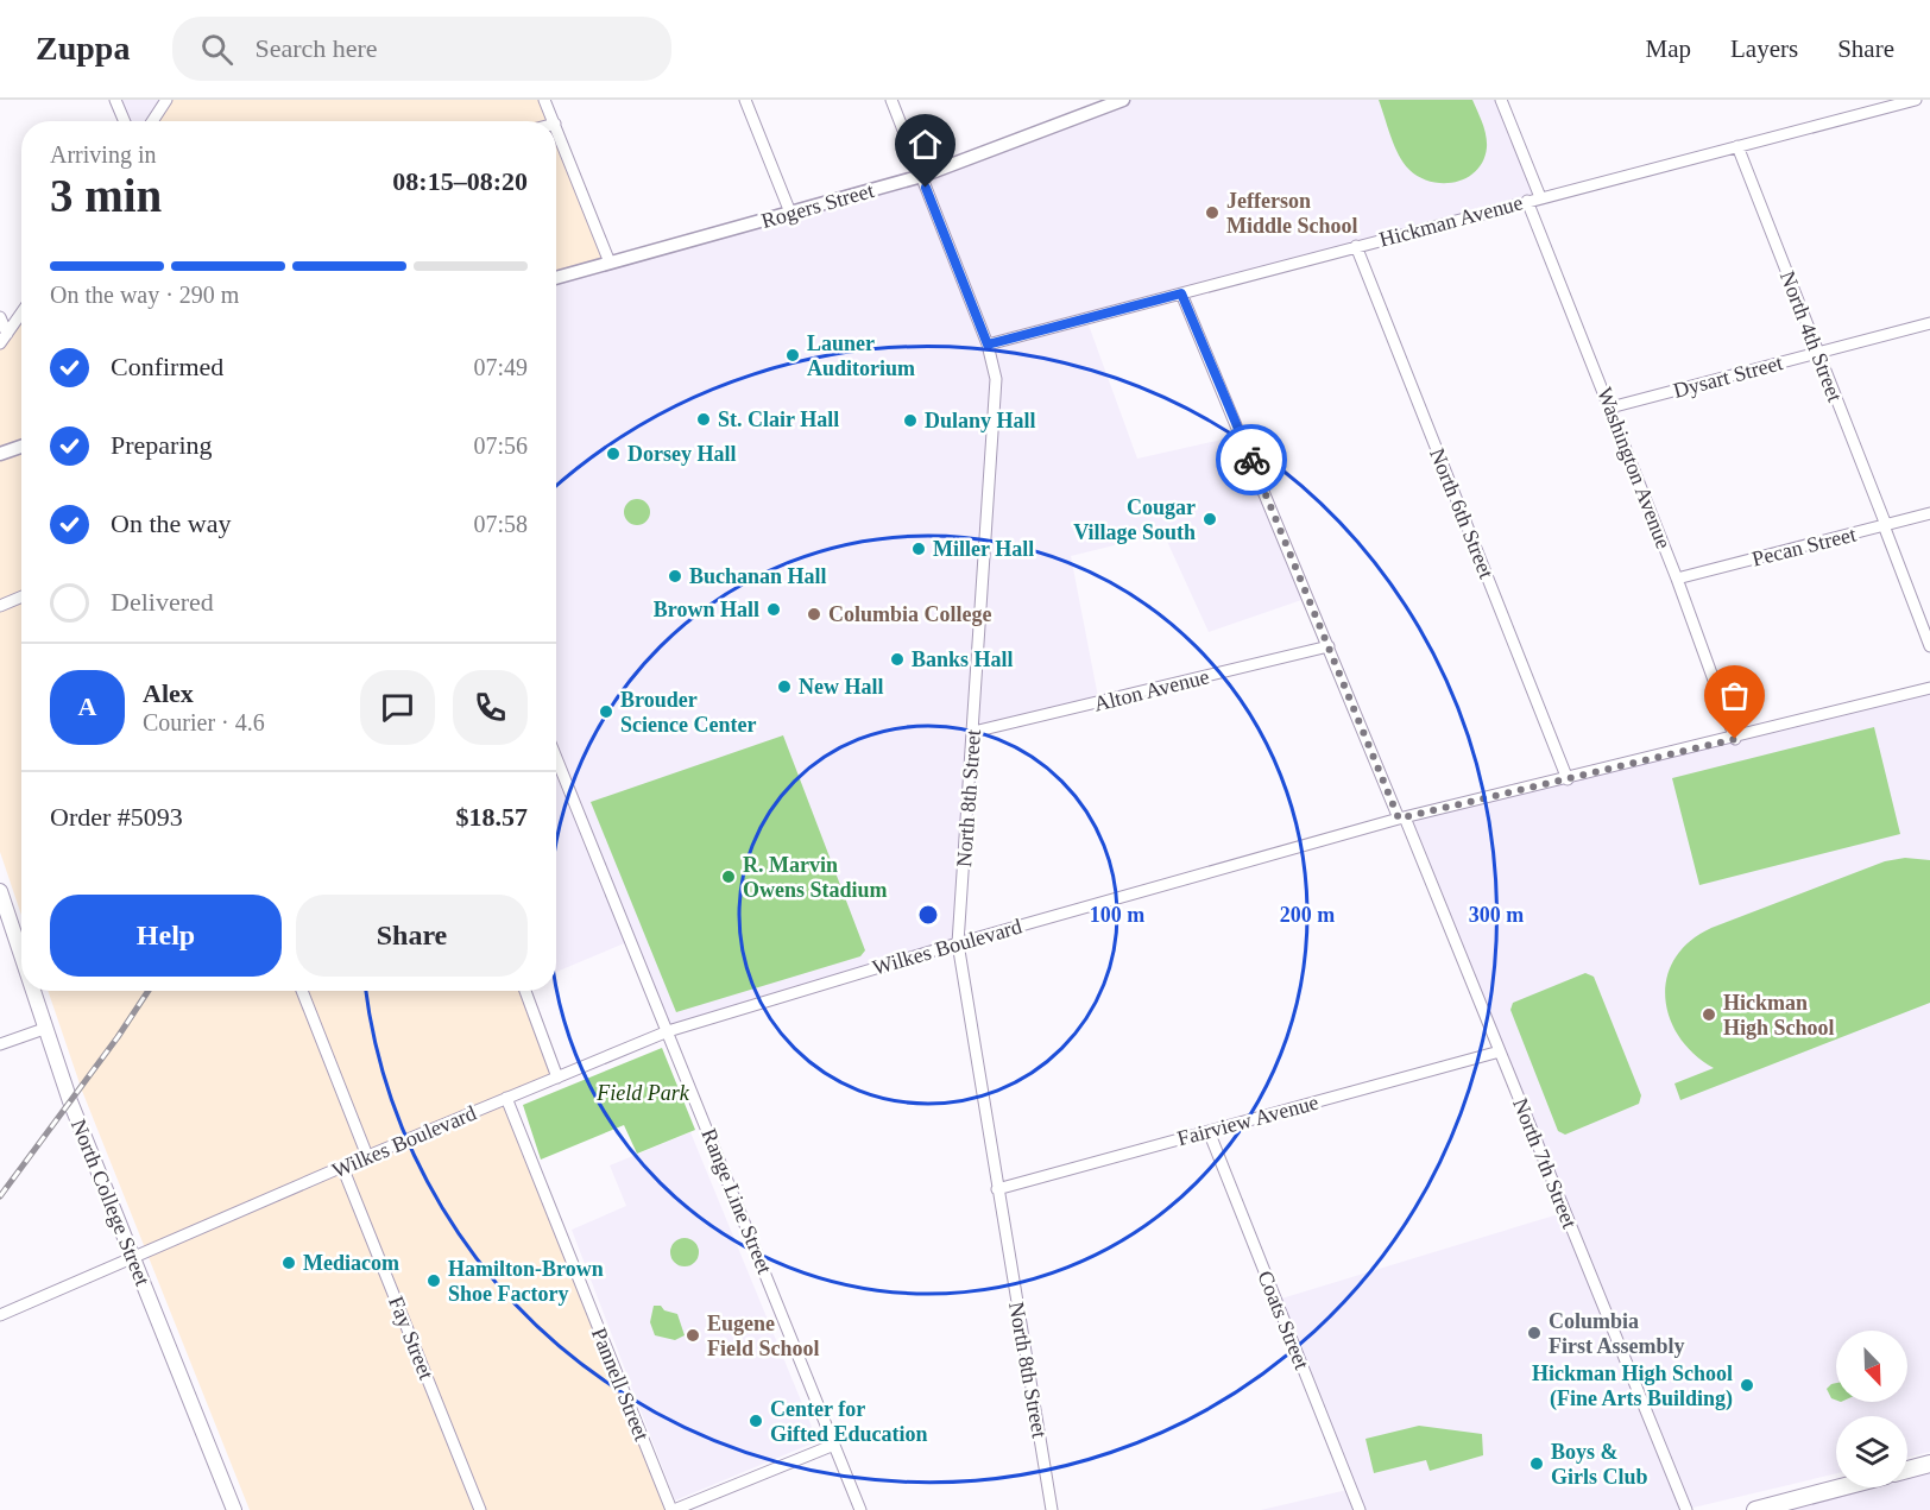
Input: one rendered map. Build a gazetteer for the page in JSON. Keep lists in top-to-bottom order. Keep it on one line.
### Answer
{"streets":{"main road":["North College Street"],"street":["Rogers Street","Hickman Avenue","North 4th Street","Dysart Street","Washington Avenue","North 6th Street","Pecan Street","Alton Avenue","North 8th Street","Wilkes Boulevard","Fairview Avenue","North 7th Street","Range Line Street","Coats Street","Fay Street","Pannell Street"]},"crossings":[["Rogers Street","North 8th Street"],["Hickman Avenue","North 4th Street"],["Hickman Avenue","Washington Avenue"],["Hickman Avenue","North 6th Street"],["Hickman Avenue","North 8th Street"],["Hickman Avenue","North 7th Street"],["North 4th Street","Dysart Street"],["North 4th Street","Pecan Street"],["Dysart Street","Washington Avenue"],["Washington Avenue","Pecan Street"],["Washington Avenue","Wilkes Boulevard"],["North 6th Street","Wilkes Boulevard"],["Alton Avenue","North 8th Street"],["Alton Avenue","North 7th Street"],["North 8th Street","Wilkes Boulevard"],["North 8th Street","Fairview Avenue"],["Wilkes Boulevard","North 7th Street"],["Wilkes Boulevard","Range Line Street"],["Wilkes Boulevard","North College Street"],["Wilkes Boulevard","Fay Street"],["Wilkes Boulevard","Pannell Street"],["Fairview Avenue","North 7th Street"],["Fairview Avenue","Coats Street"]],"parks":["Field Park"],"places":["Jefferson Middle School","Launer Auditorium","St. Clair Hall","Dulany Hall","Dorsey Hall","Cougar Village South","Miller Hall","Buchanan Hall","Brown Hall","Columbia College","Banks Hall","New Hall","Brouder Science Center","R. Marvin Owens Stadium","Hickman High School","Mediacom","Hamilton-Brown Shoe Factory","Columbia First Assembly","Eugene Field School","Hickman High School (Fine Arts Building)","Center for Gifted Education","Boys & Girls Club"],"north":"bottom right","page":{"header":"Zuppa","search":"Search here","nav":["Map","Layers","Share"],"heading":["3 min","Arriving in","08:15–08:20"],"panel":["Alex","Courier · 4.6","Order #5093","$18.57"],"bar":"On the way · 290 m","list":[["Confirmed","07:49"],["Preparing","07:56"],["On the way","07:58"],"Delivered"],"round":"A","buttons":["Help","Share"]},"rings":["100 m","200 m","300 m"]}
